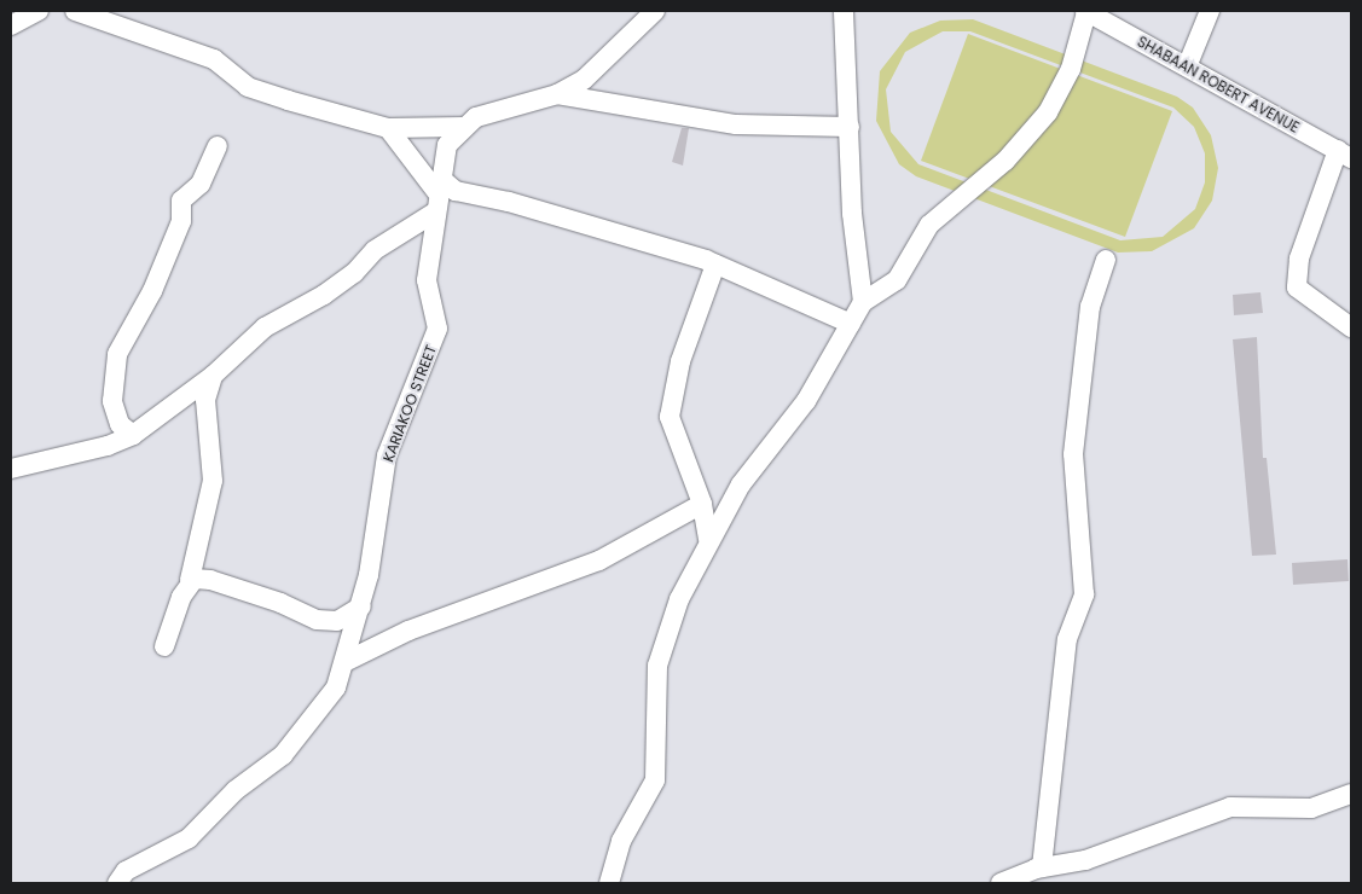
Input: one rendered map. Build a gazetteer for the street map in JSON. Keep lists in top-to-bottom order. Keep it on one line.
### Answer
{"streets":{"street":["SHABAAN ROBERT AVENUE","KARIAKOO STREET"]}}
